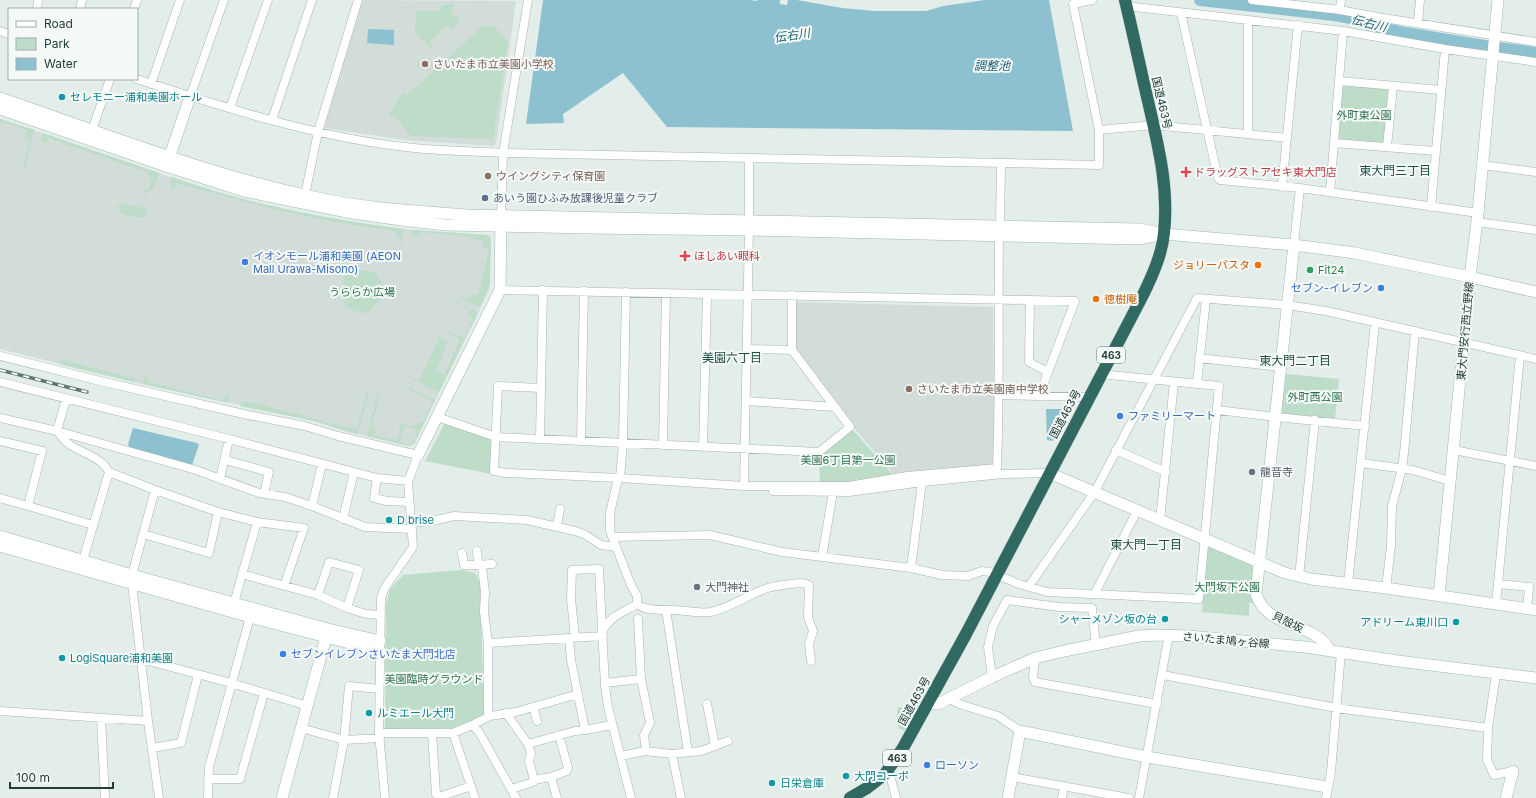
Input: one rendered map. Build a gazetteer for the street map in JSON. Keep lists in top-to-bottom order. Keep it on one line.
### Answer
{"streets":{"highway":["国道463号","463"],"street":["東大門安行西立野線","貝殻坂","さいたま鳩ヶ谷線"]},"crossings":[["国道463号","東大門安行西立野線"],["国道463号","さいたま鳩ヶ谷線"],["東大門安行西立野線","貝殻坂"],["貝殻坂","さいたま鳩ヶ谷線"]],"districts":["東大門三丁目","美園六丁目","東大門二丁目","東大門一丁目"],"water":["伝右川","調整池"],"parks":["外町東公園","うららか広場","外町西公園","美園6丁目第一公園","大門坂下公園","美園臨時グラウンド"],"places":{"other":["さいたま市立美園小学校","セレモニー浦和美園ホール","ウイングシティ保育園","あいう園ひふみ放課後児童クラブ","イオンモール浦和美園 (AEON Mall Urawa-Misono)","ジョリーパスタ","Fit24","セブン-イレブン","徳樹庵","さいたま市立美園南中学校","ファミリーマート","龍音寺","D brise","大門神社","シャーメゾン坂の台","アドリーム東川口","セブンイレブンさいたま大門北店","LogiSquare浦和美園","ルミエール大門","ローソン","大門コーポ","日栄倉庫"],"health":["ドラッグストアセキ東大門店","ほしあい眼科"]},"legend":["Road","Park","Water"],"scale_bar":"100 m"}
